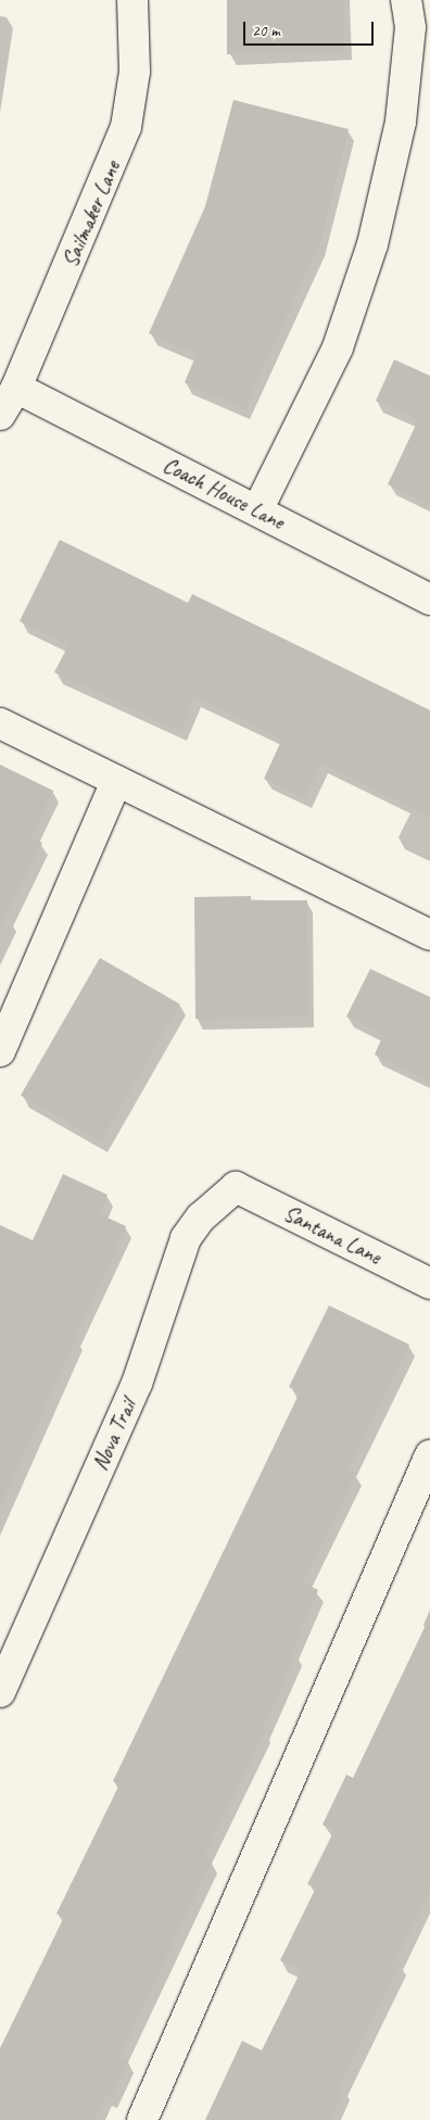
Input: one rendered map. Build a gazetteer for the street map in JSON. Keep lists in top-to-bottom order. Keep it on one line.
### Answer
{"streets":{"street":["Sailmaker Lane","Coach House Lane","Santana Lane","Nova Trail"]},"crossings":[["Sailmaker Lane","Coach House Lane"],["Santana Lane","Nova Trail"]],"scale_bar":"20 m"}
